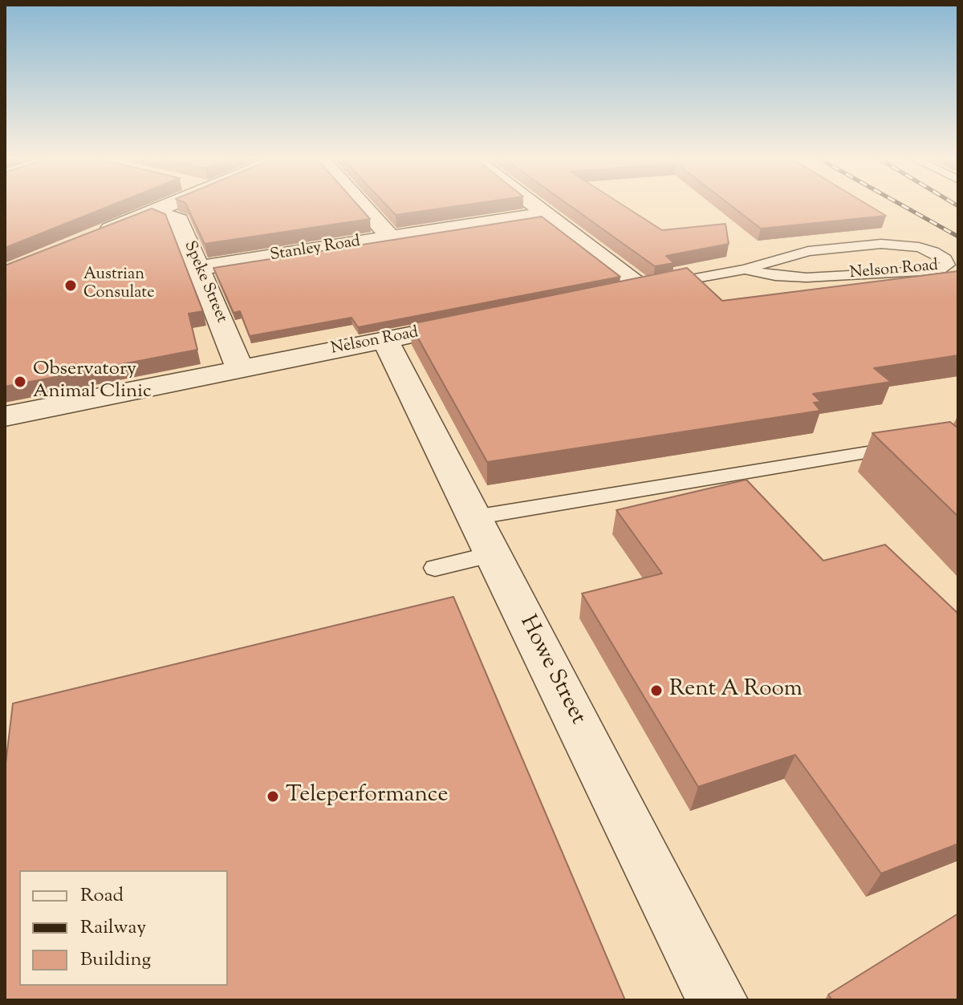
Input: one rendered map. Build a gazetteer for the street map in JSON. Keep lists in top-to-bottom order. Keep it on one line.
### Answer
{"streets":{"street":["Stanley Road","Nelson Road","Speke Street","Howe Street"]},"crossings":[["Stanley Road","Speke Street"],["Nelson Road","Speke Street"],["Nelson Road","Howe Street"]],"places":["Austrian Consulate","Observatory Animal Clinic","Rent A Room","Teleperformance"],"legend":["Road","Railway","Building"]}
